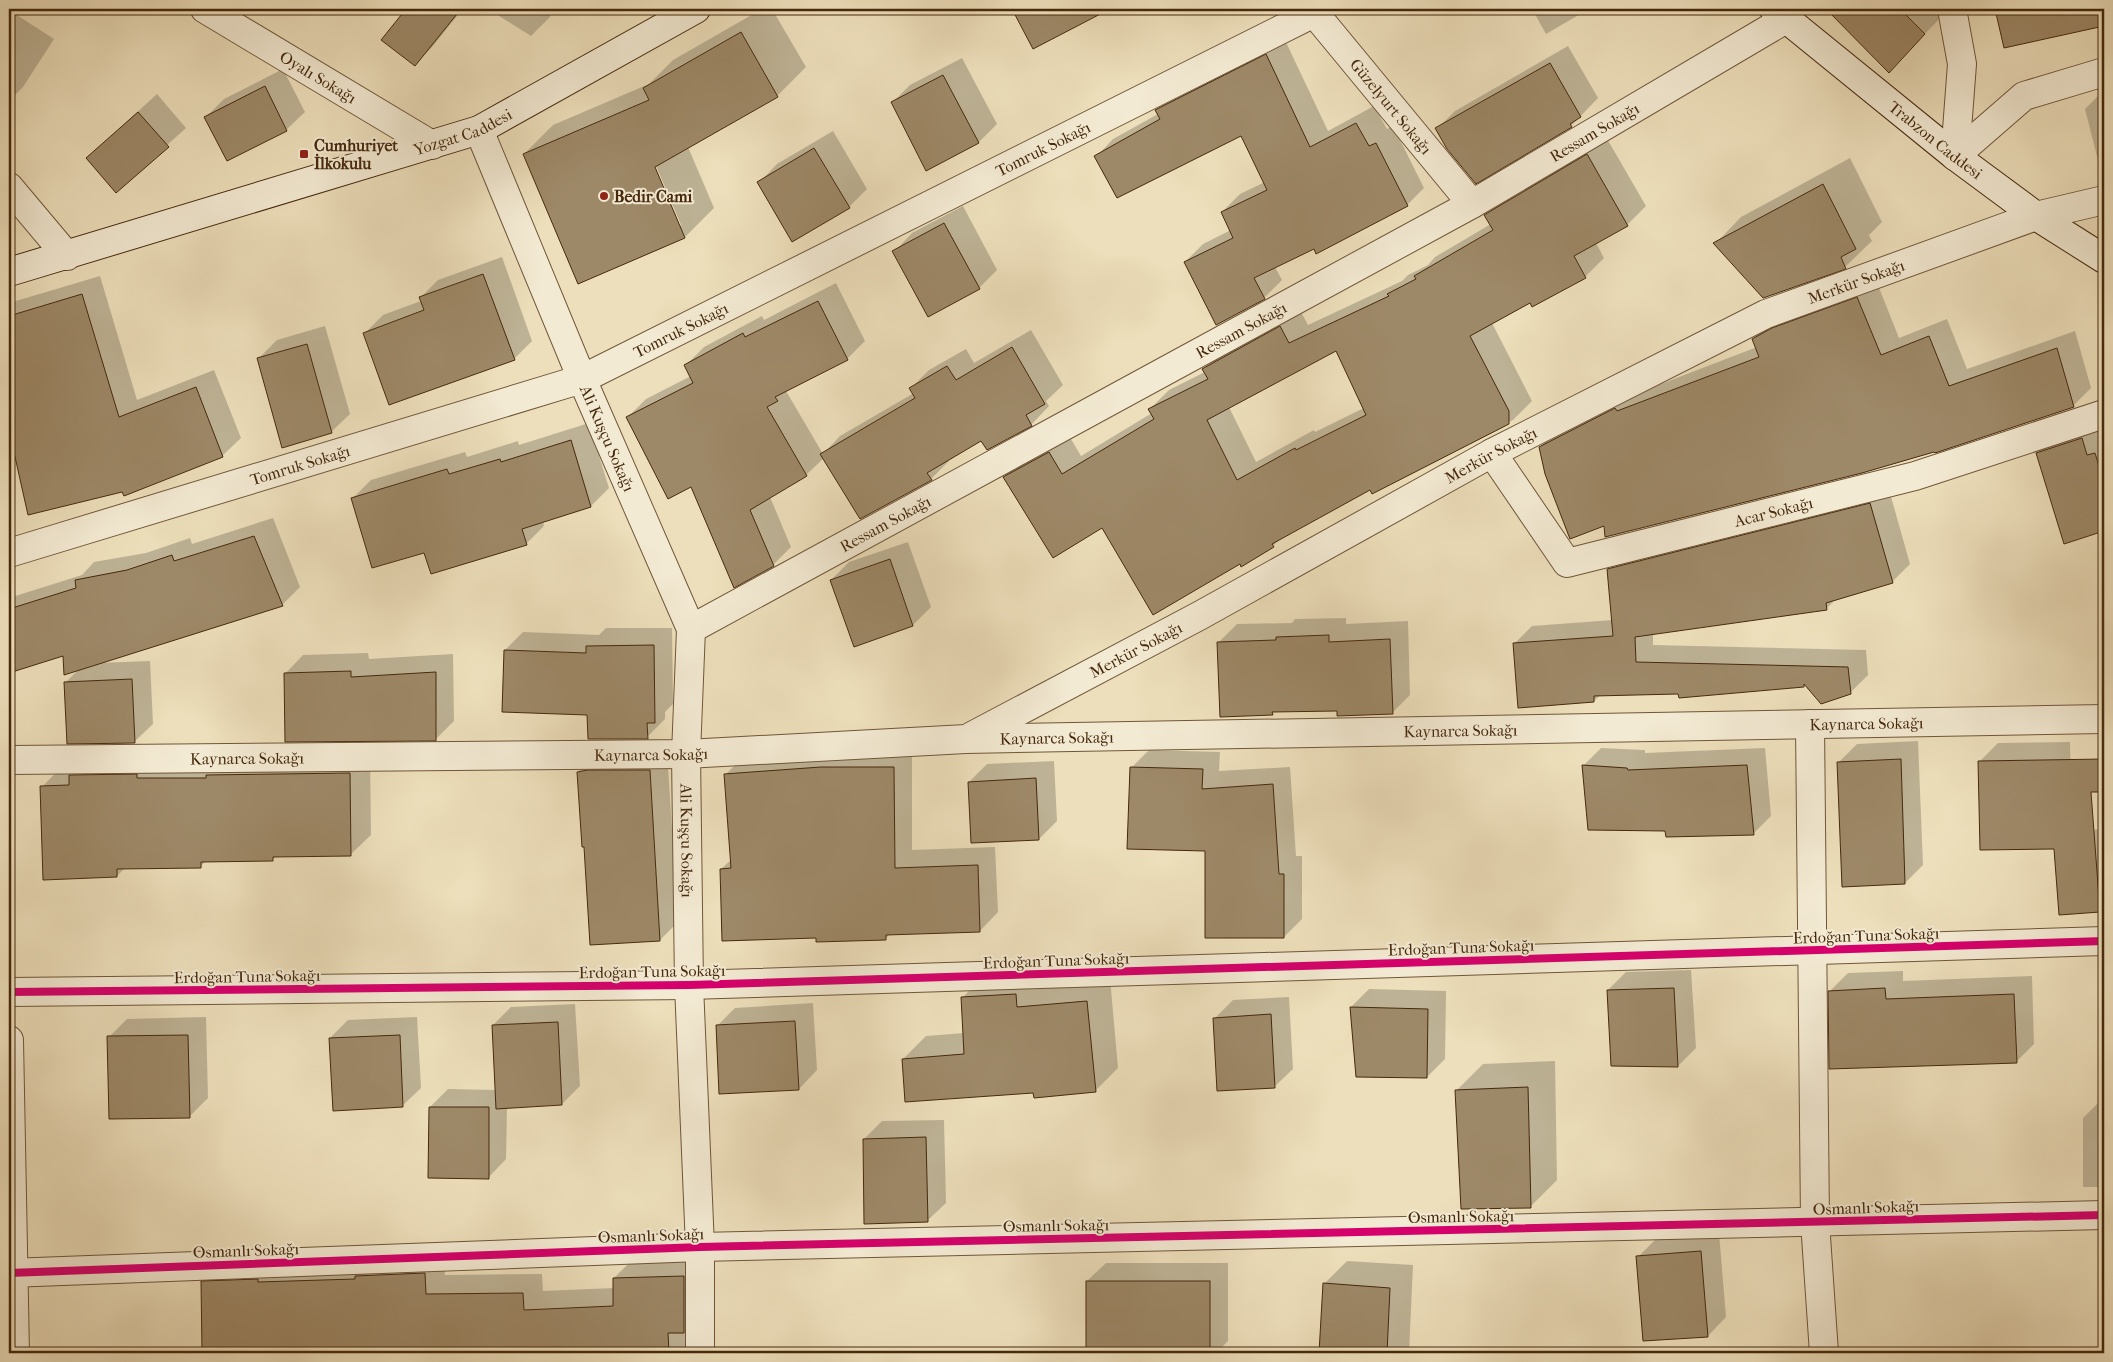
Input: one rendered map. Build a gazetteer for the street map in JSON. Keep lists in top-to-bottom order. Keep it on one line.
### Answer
{"streets":{"street":["Oyalı Sokağı","Güzelyurt Sokağı","Yozgat Caddesi","Ressam Sokağı","Trabzon Caddesi","Tomruk Sokağı","Merkür Sokağı","Ali Kuşçu Sokağı","Acar Sokağı","Kaynarca Sokağı","Erdoğan Tuna Sokağı","Osmanlı Sokağı"]},"crossings":[["Oyalı Sokağı","Yozgat Caddesi"],["Güzelyurt Sokağı","Ressam Sokağı"],["Güzelyurt Sokağı","Tomruk Sokağı"],["Yozgat Caddesi","Ali Kuşçu Sokağı"],["Ressam Sokağı","Trabzon Caddesi"],["Ressam Sokağı","Ali Kuşçu Sokağı"],["Trabzon Caddesi","Merkür Sokağı"],["Tomruk Sokağı","Ali Kuşçu Sokağı"],["Merkür Sokağı","Acar Sokağı"],["Merkür Sokağı","Kaynarca Sokağı"],["Ali Kuşçu Sokağı","Kaynarca Sokağı"],["Ali Kuşçu Sokağı","Erdoğan Tuna Sokağı"],["Ali Kuşçu Sokağı","Osmanlı Sokağı"]],"places":{"transit":["Cumhuriyet İlkokulu"],"other":["Bedir Cami"]}}
